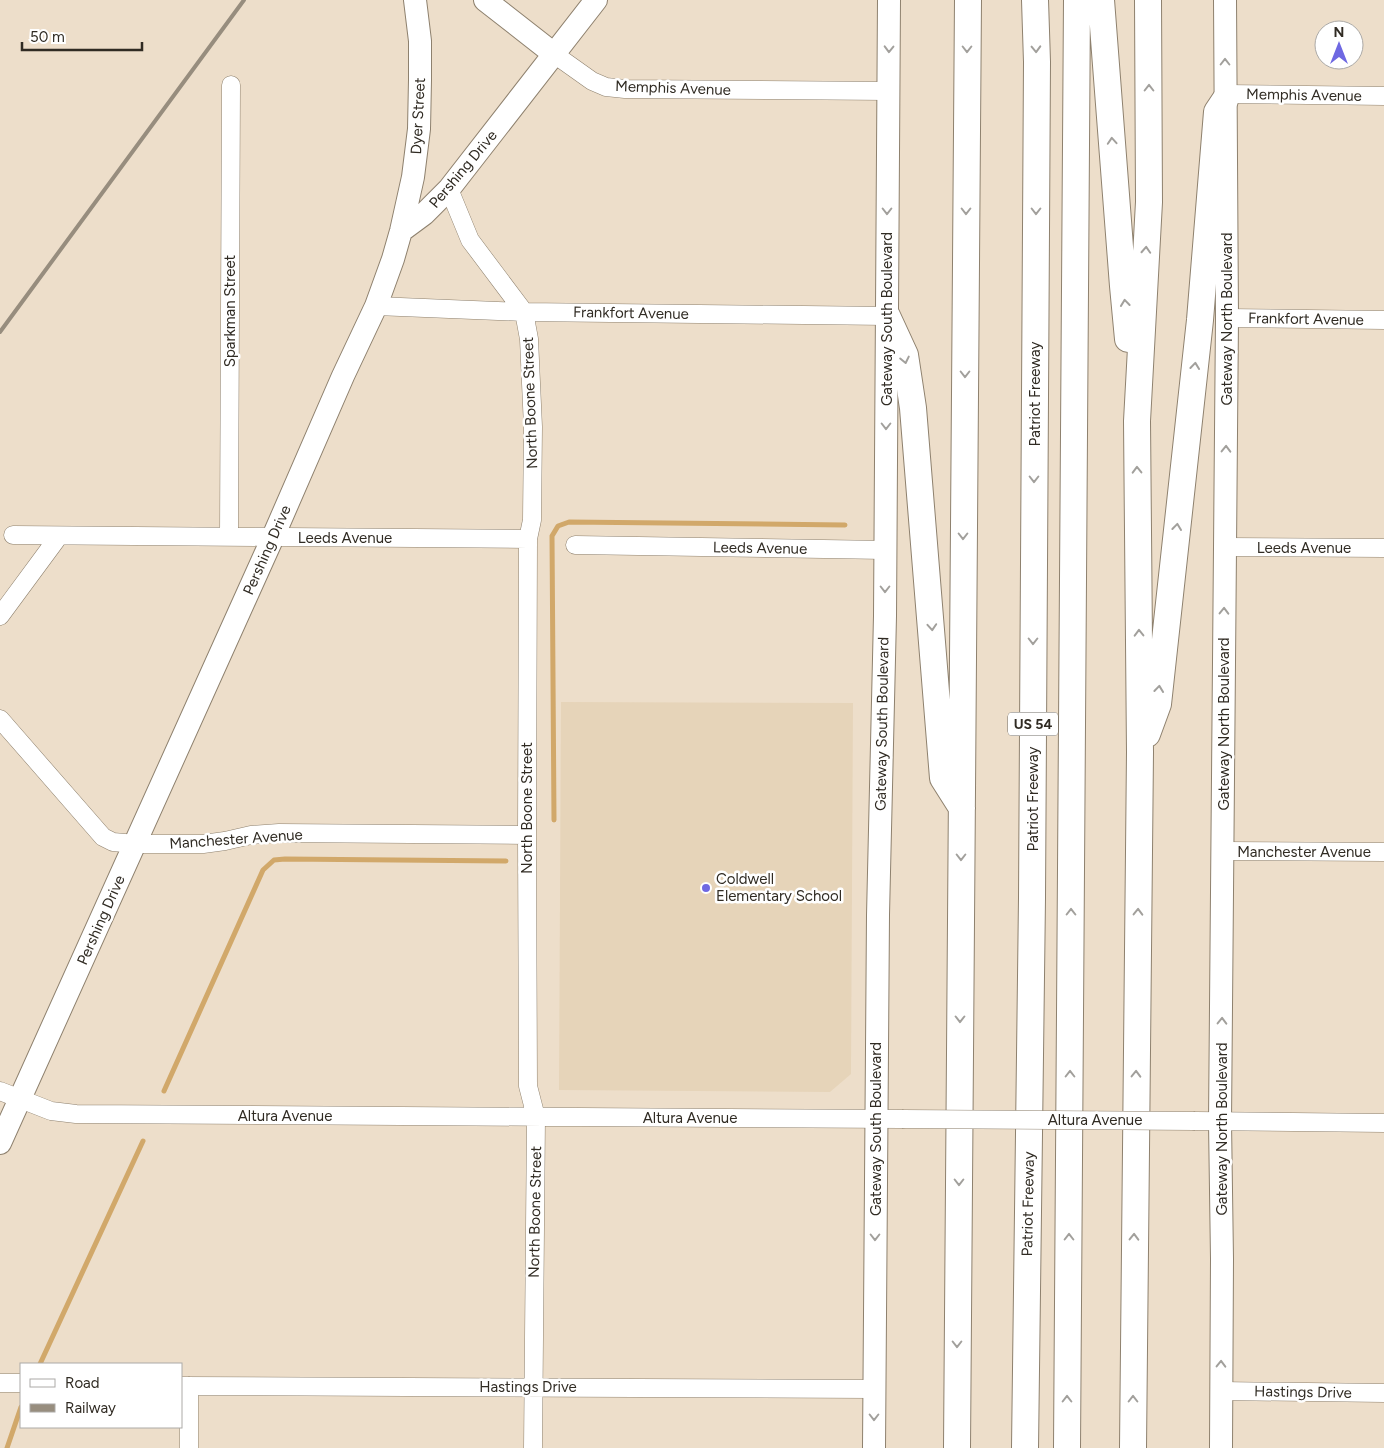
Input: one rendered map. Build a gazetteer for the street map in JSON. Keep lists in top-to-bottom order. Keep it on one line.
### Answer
{"streets":{"highway":["Patriot Freeway","US 54"],"main road":["Memphis Avenue","Dyer Street","Pershing Drive","Gateway South Boulevard","Gateway North Boulevard"],"street":["Sparkman Street","Frankfort Avenue","North Boone Street","Leeds Avenue","Manchester Avenue","Altura Avenue","Hastings Drive"]},"crossings":[["Memphis Avenue","Pershing Drive"],["Memphis Avenue","Gateway South Boulevard"],["Memphis Avenue","Gateway North Boulevard"],["Dyer Street","Pershing Drive"],["Pershing Drive","Frankfort Avenue"],["Pershing Drive","North Boone Street"],["Pershing Drive","Leeds Avenue"],["Pershing Drive","Manchester Avenue"],["Pershing Drive","Altura Avenue"],["Sparkman Street","Leeds Avenue"],["Frankfort Avenue","Gateway South Boulevard"],["Frankfort Avenue","Gateway North Boulevard"],["Frankfort Avenue","North Boone Street"],["Gateway South Boulevard","Leeds Avenue"],["Gateway South Boulevard","Altura Avenue"],["Gateway South Boulevard","Hastings Drive"],["Gateway North Boulevard","Leeds Avenue"],["Gateway North Boulevard","Manchester Avenue"],["Gateway North Boulevard","Altura Avenue"],["Gateway North Boulevard","Hastings Drive"],["North Boone Street","Leeds Avenue"],["North Boone Street","Manchester Avenue"],["North Boone Street","Altura Avenue"],["North Boone Street","Hastings Drive"]],"one_way":["Gateway South Boulevard","Gateway North Boulevard"],"places":["Coldwell Elementary School"],"legend":["Road","Railway"],"scale_bar":"50 m","north":"top"}
